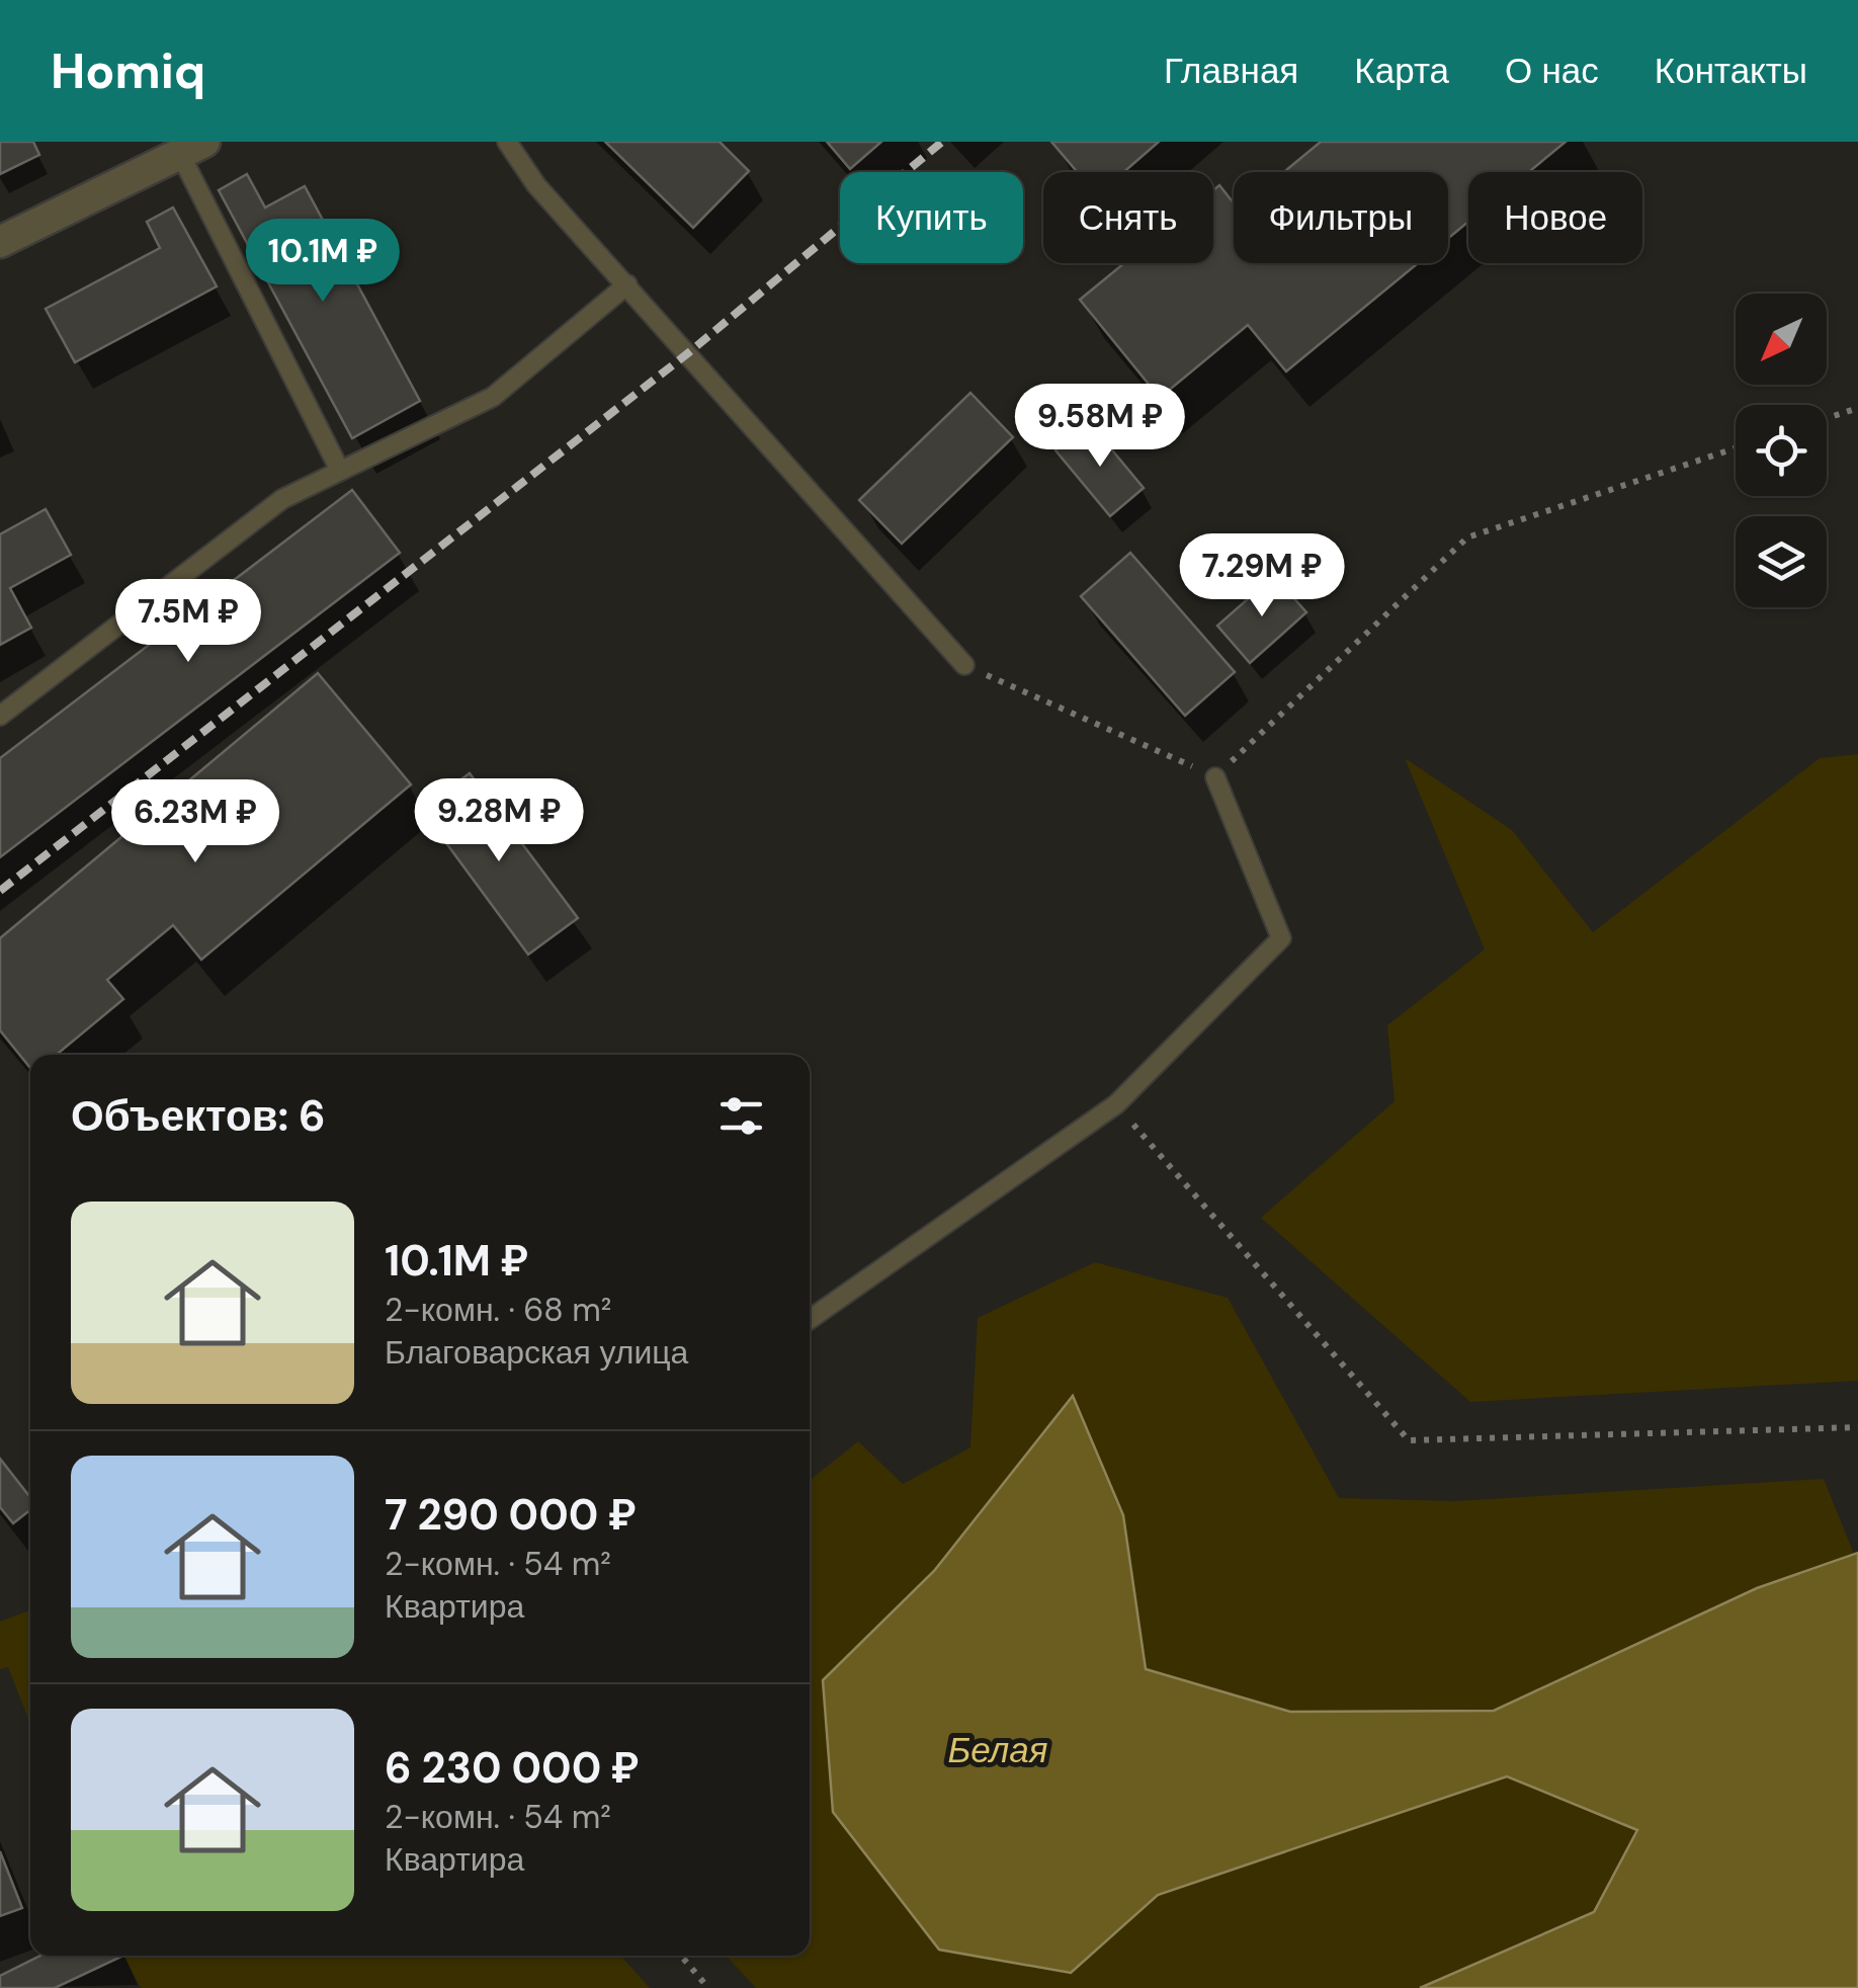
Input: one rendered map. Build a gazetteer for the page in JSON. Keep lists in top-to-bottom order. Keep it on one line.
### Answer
{"water":["Белая"],"north":"bottom left","page":{"header":"Homiq","nav":["Главная","Карта","О нас","Контакты"],"chip":["Купить","Снять","Фильтры","Новое"],"price":["10.1M ₽","9.58M ₽","7.29M ₽","7.5M ₽","9.28M ₽","6.23M ₽"],"heading":"Объектов: 6","list":[{"name":"10.1M ₽","note":"2-комн. · 68 m² · Благоварская улица"},{"name":"7 290 000 ₽","note":"2-комн. · 54 m² · Квартира"},{"name":"6 230 000 ₽","note":"2-комн. · 54 m² · Квартира"}]}}
